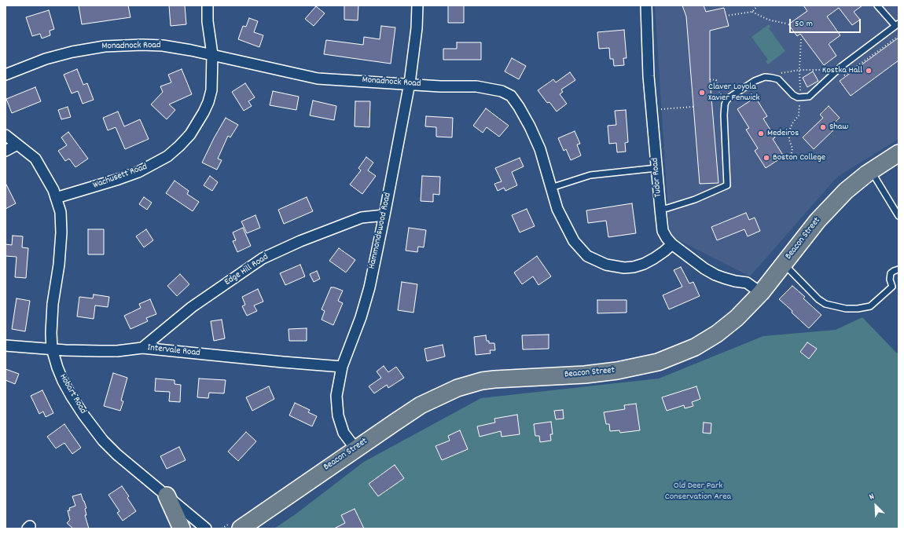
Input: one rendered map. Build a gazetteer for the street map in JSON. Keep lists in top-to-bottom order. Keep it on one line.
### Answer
{"streets":{"main road":["Beacon Street"],"street":["Monadnock Road","Wachusett Road","Tudor Road","Hammondswood Road","Edge Hill Road","Intervale Road","Hobart Road"]},"crossings":[["Monadnock Road","Wachusett Road"],["Monadnock Road","Tudor Road"],["Monadnock Road","Hammondswood Road"],["Wachusett Road","Hobart Road"],["Tudor Road","Beacon Street"],["Hammondswood Road","Beacon Street"],["Hammondswood Road","Edge Hill Road"],["Hammondswood Road","Intervale Road"],["Edge Hill Road","Intervale Road"],["Intervale Road","Hobart Road"]],"parks":["Old Deer Park Conservation Area"],"places":["Kostka Hall","Claver Loyola Xavier Fenwick","Shaw","Medeiros","Boston College"],"scale_bar":"50 m","north":"top left"}
